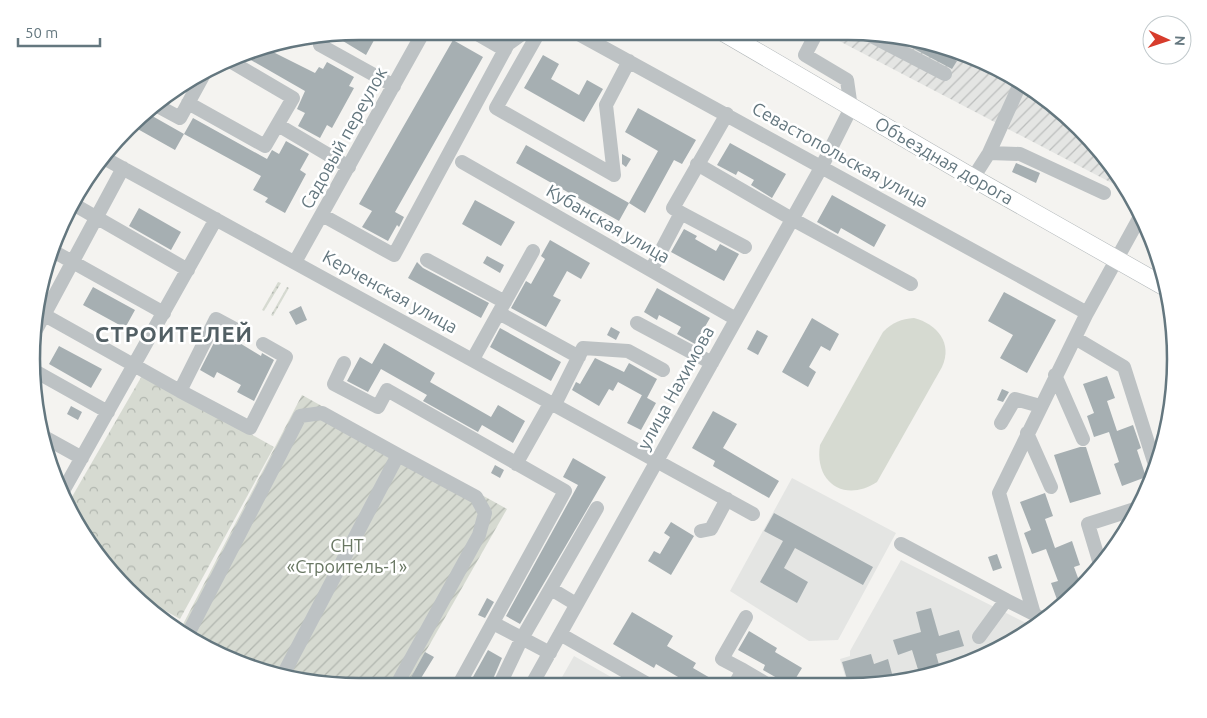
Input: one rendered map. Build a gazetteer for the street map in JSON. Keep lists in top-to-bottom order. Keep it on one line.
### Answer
{"streets":{"main road":["Объездная дорога"],"street":["Садовый переулок","Севастопольская улица","Кубанская улица","Керченская улица","улица Нахимова"]},"crossings":[["Садовый переулок","Керченская улица"],["Севастопольская улица","улица Нахимова"],["Объездная дорога","улица Нахимова"],["Кубанская улица","улица Нахимова"],["Керченская улица","улица Нахимова"]],"districts":["СТРОИТЕЛЕЙ"],"parks":["СНТ «Строитель-1»"],"scale_bar":"50 m","north":"right"}
